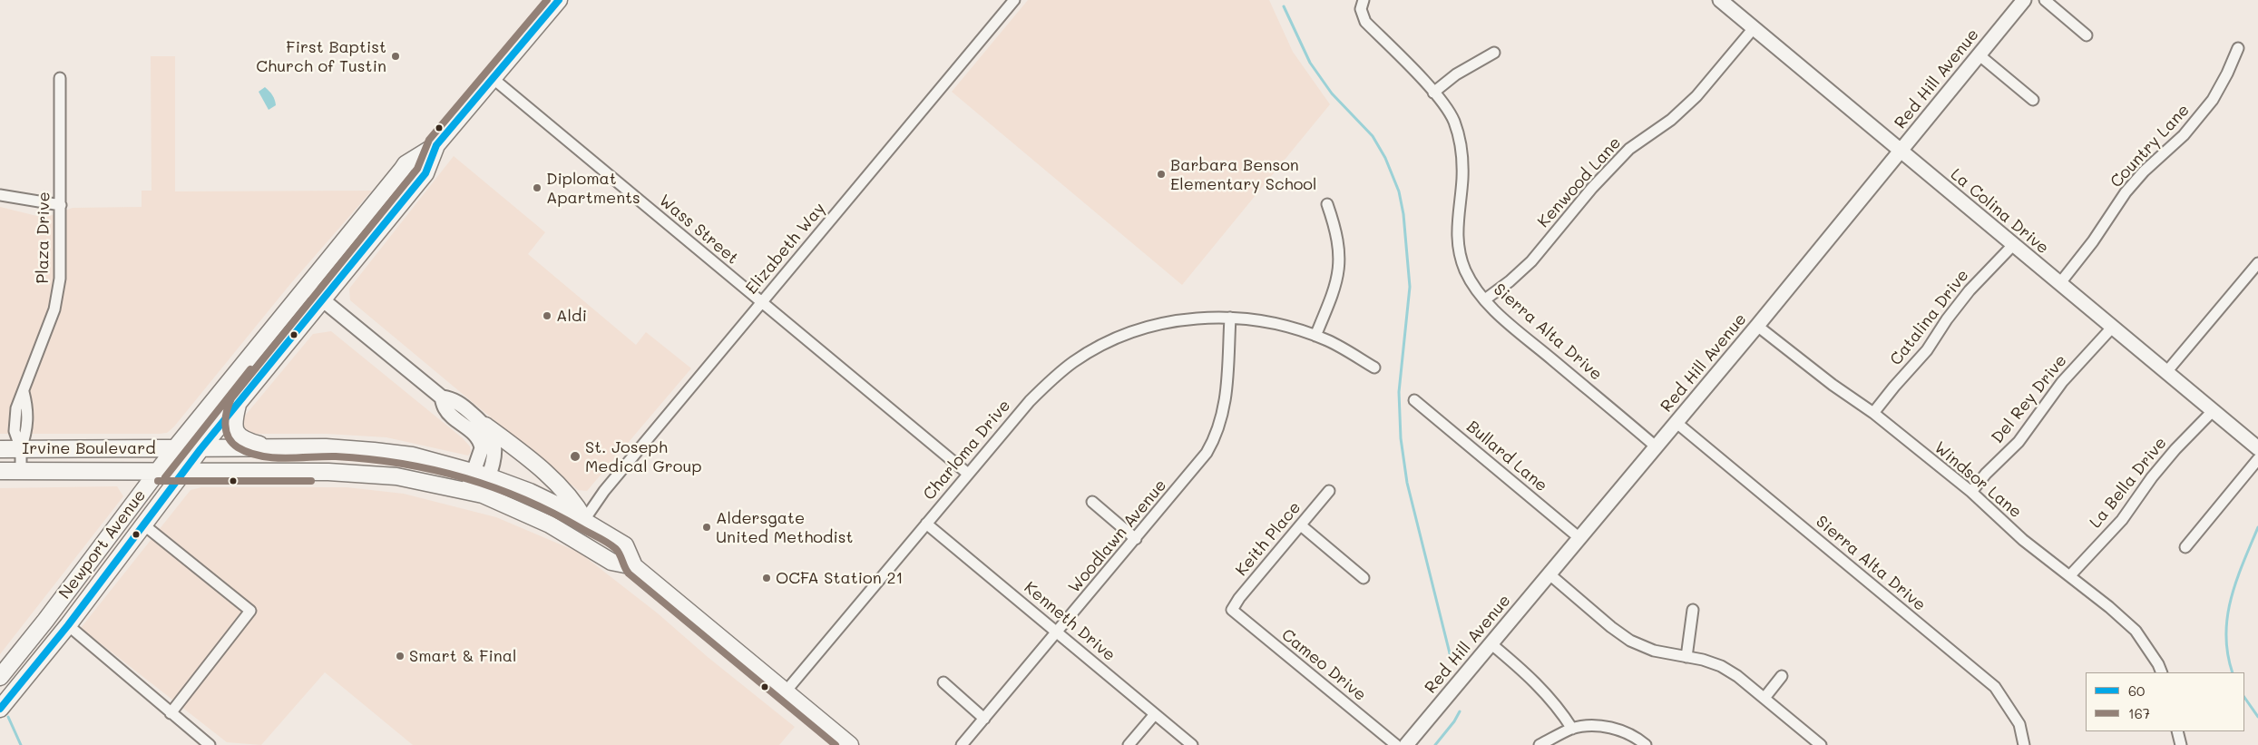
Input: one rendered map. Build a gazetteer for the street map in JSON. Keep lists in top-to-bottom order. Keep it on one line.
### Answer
{"streets":{"main road":["Red Hill Avenue","La Colina Drive","Irvine Boulevard","Newport Avenue"],"street":["Country Lane","Kenwood Lane","Wass Street","Plaza Drive","Elizabeth Way","Catalina Drive","Sierra Alta Drive","Del Rey Drive","Charloma Drive","Bullard Lane","Windsor Lane","La Bella Drive","Woodlawn Avenue","Keith Place","Kenneth Drive","Cameo Drive"]},"crossings":[["Red Hill Avenue","La Colina Drive"],["Red Hill Avenue","Sierra Alta Drive"],["Red Hill Avenue","Bullard Lane"],["Red Hill Avenue","Windsor Lane"],["Country Lane","La Colina Drive"],["Kenwood Lane","La Colina Drive"],["Kenwood Lane","Sierra Alta Drive"],["La Colina Drive","Catalina Drive"],["La Colina Drive","Del Rey Drive"],["La Colina Drive","La Bella Drive"],["Wass Street","Elizabeth Way"],["Wass Street","Charloma Drive"],["Wass Street","Newport Avenue"],["Plaza Drive","Irvine Boulevard"],["Elizabeth Way","Irvine Boulevard"],["Catalina Drive","Windsor Lane"],["Del Rey Drive","Windsor Lane"],["Irvine Boulevard","Charloma Drive"],["Irvine Boulevard","Newport Avenue"],["Charloma Drive","Woodlawn Avenue"],["Charloma Drive","Kenneth Drive"],["Windsor Lane","La Bella Drive"],["Woodlawn Avenue","Kenneth Drive"],["Keith Place","Cameo Drive"]],"places":["First Baptist Church of Tustin","Barbara Benson Elementary School","Diplomat Apartments","Aldi","St. Joseph Medical Group","Aldersgate United Methodist","OCFA Station 21","Smart & Final"],"lines":["transit line 60","transit line 167"],"legend":["60","167"]}
